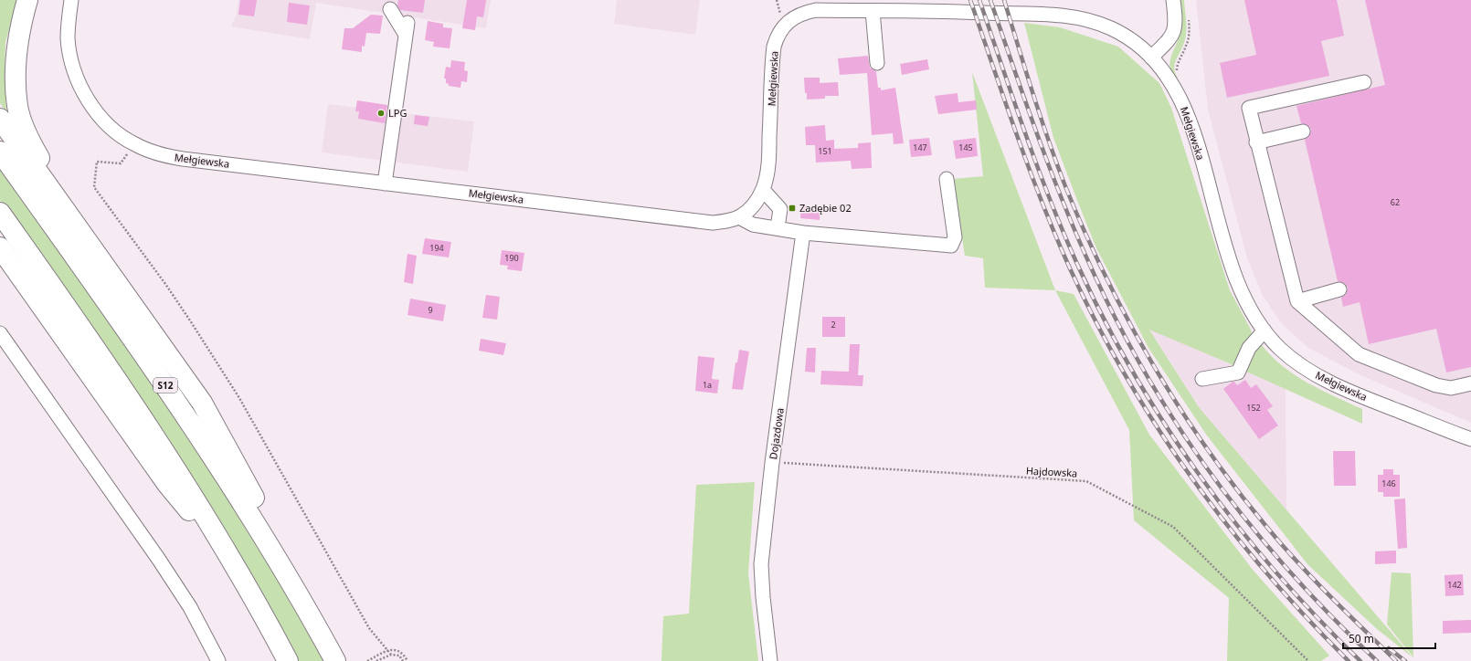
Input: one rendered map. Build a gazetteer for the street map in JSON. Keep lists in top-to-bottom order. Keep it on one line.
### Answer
{"streets":{"highway":["S12"],"street":["Mełgiewska","Dojazdowa"],"path":["Hajdowska"]},"crossings":[["Dojazdowa","Hajdowska"]],"places":{"other":["LPG"],"transit":["Zadębie 02"]},"house_numbers":["147","145","151","62","194","190","9","2","1a","152","146","142"],"scale_bar":"50 m"}
